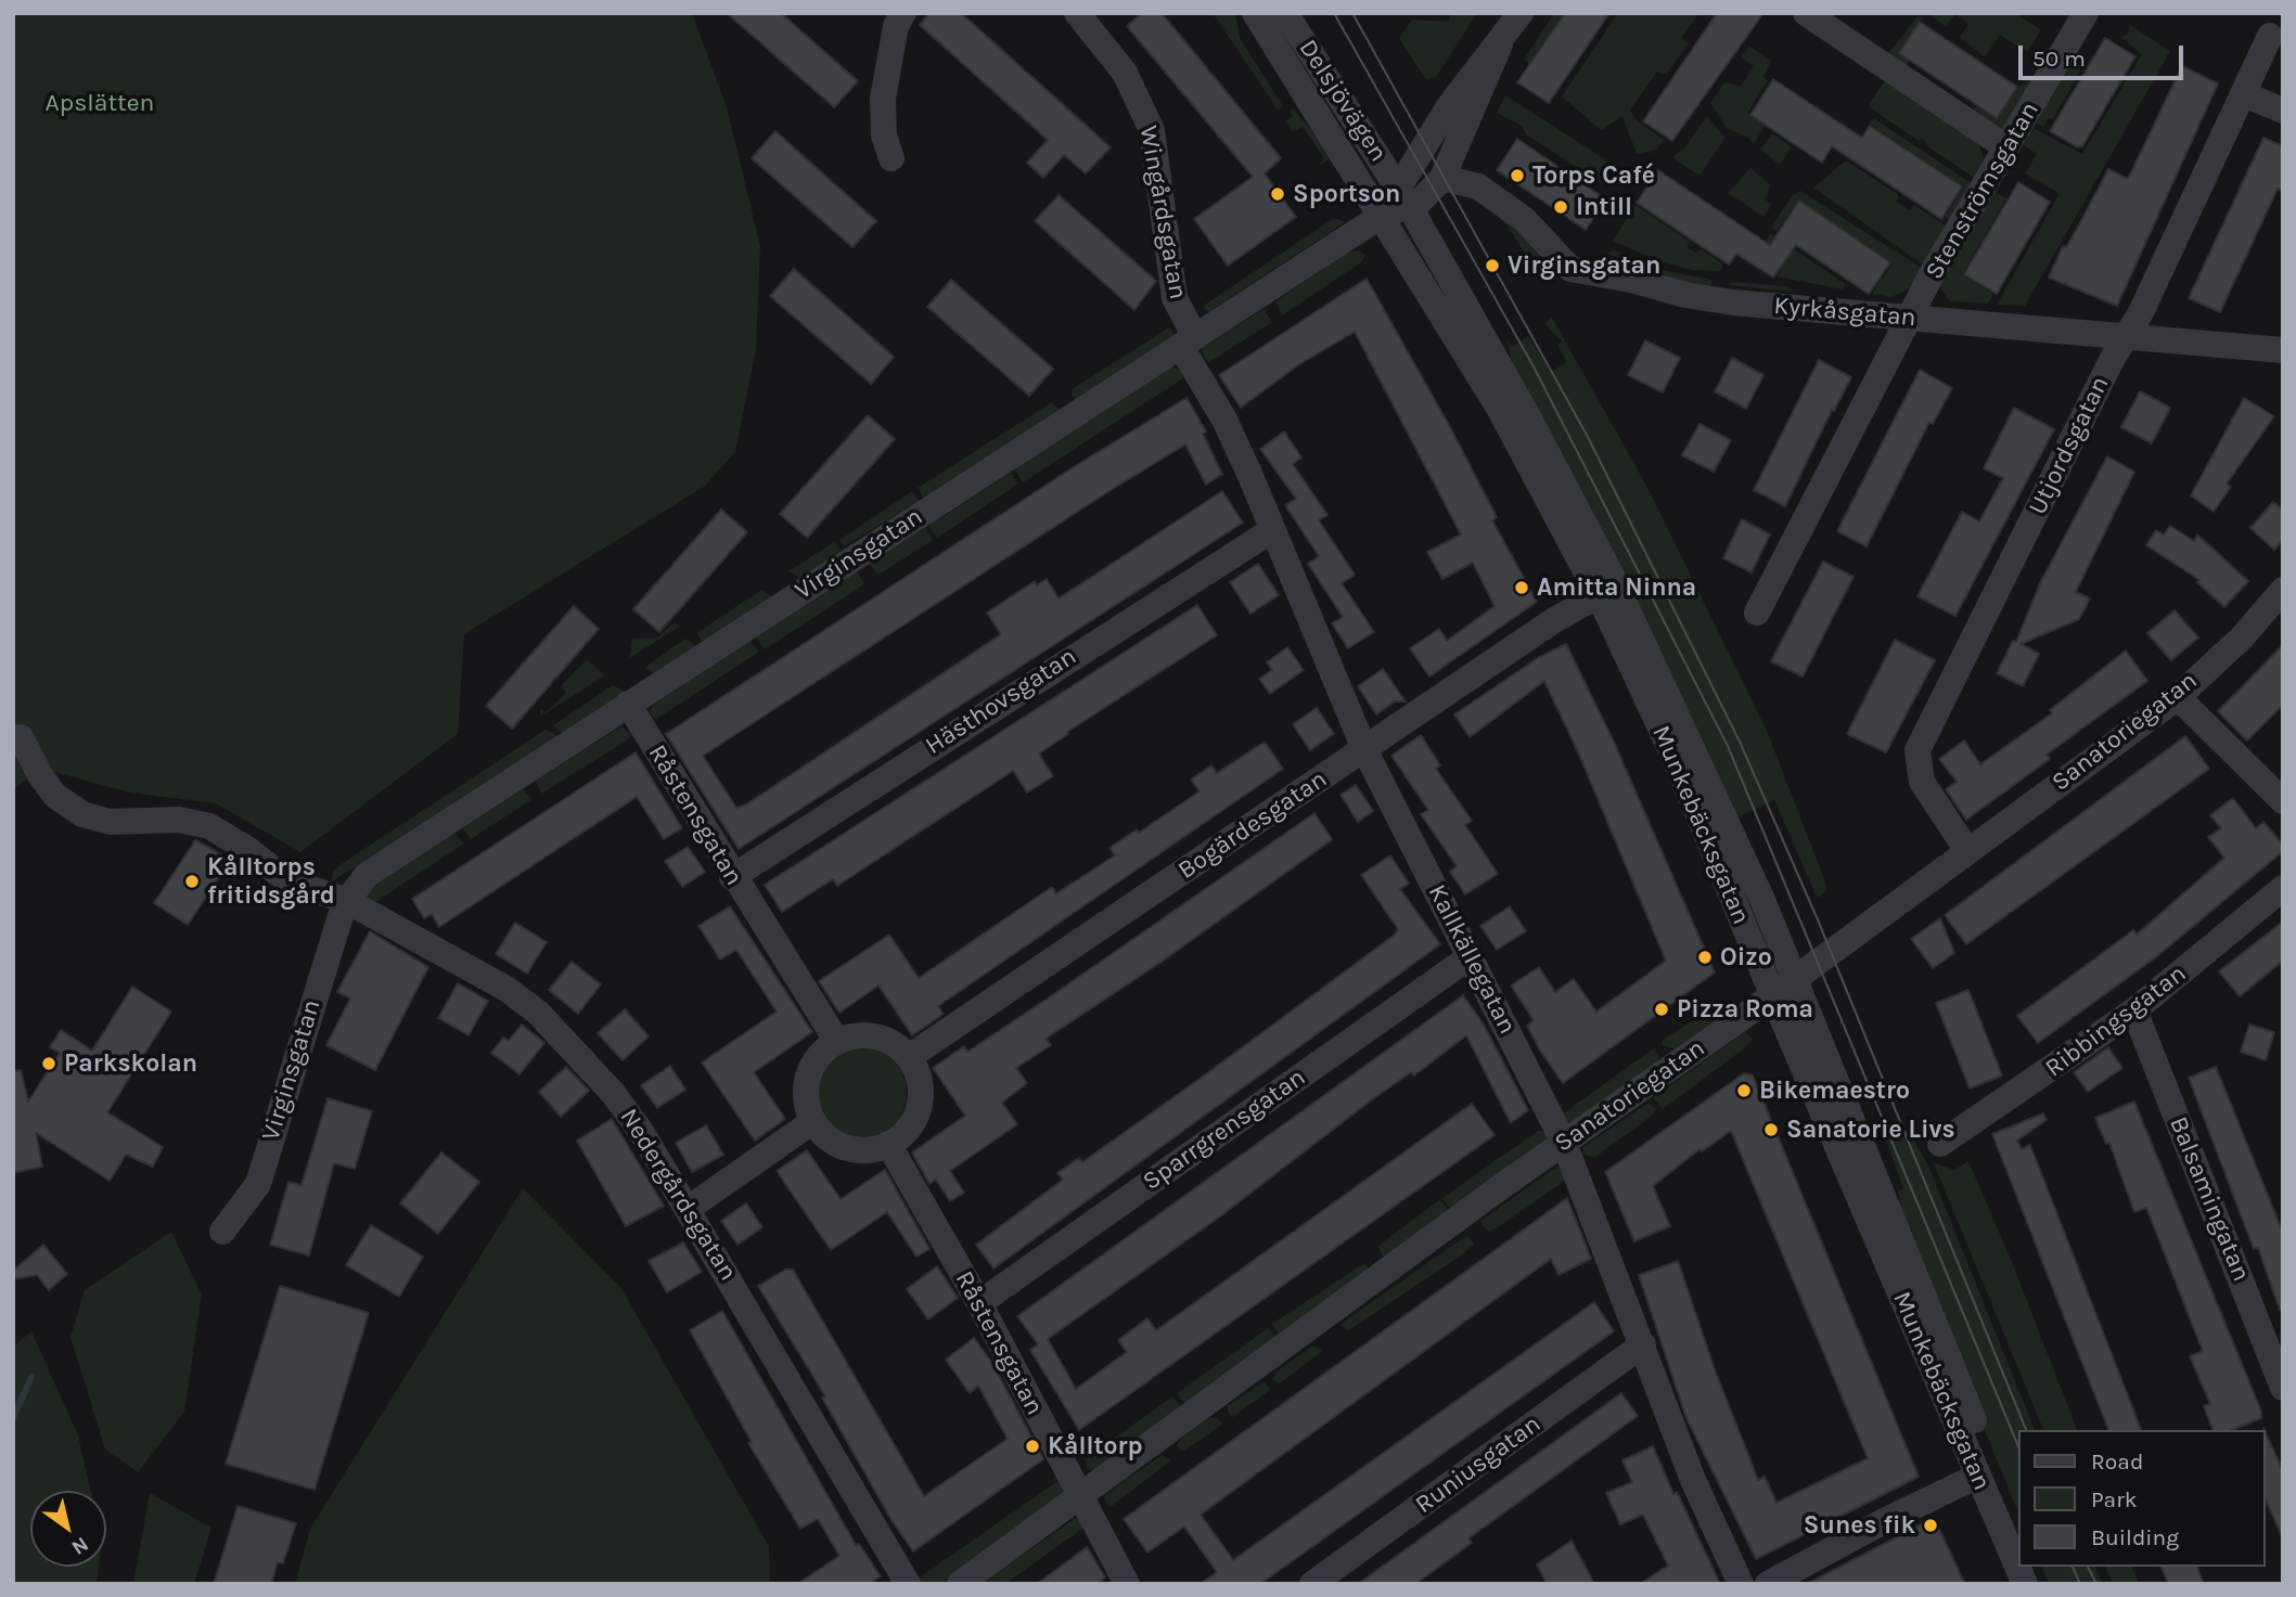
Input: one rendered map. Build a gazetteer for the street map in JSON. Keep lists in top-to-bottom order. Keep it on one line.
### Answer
{"streets":{"street":["Delsjövägen","Stenströmsgatan","Wingårdsgatan","Kyrkåsgatan","Utjordsgatan","Virginsgatan","Hästhovsgatan","Sanatoriegatan","Råstensgatan","Bogärdesgatan","Munkebäcksgatan","Kallkällegatan","Ribbingsgatan","Sparrgrensgatan","Nedergårdsgatan","Balsamingatan","Runiusgatan"]},"crossings":[["Delsjövägen","Virginsgatan"],["Delsjövägen","Munkebäcksgatan"],["Stenströmsgatan","Kyrkåsgatan"],["Wingårdsgatan","Virginsgatan"],["Wingårdsgatan","Kallkällegatan"],["Kyrkåsgatan","Utjordsgatan"],["Utjordsgatan","Sanatoriegatan"],["Virginsgatan","Råstensgatan"],["Virginsgatan","Munkebäcksgatan"],["Virginsgatan","Kallkällegatan"],["Virginsgatan","Nedergårdsgatan"],["Hästhovsgatan","Råstensgatan"],["Hästhovsgatan","Kallkällegatan"],["Sanatoriegatan","Råstensgatan"],["Sanatoriegatan","Munkebäcksgatan"],["Sanatoriegatan","Kallkällegatan"],["Råstensgatan","Bogärdesgatan"],["Råstensgatan","Sparrgrensgatan"],["Bogärdesgatan","Munkebäcksgatan"],["Bogärdesgatan","Kallkällegatan"],["Kallkällegatan","Sparrgrensgatan"],["Kallkällegatan","Runiusgatan"],["Ribbingsgatan","Balsamingatan"]],"parks":["Apslätten"],"places":["Torps Café","Sportson","Intill","Virginsgatan","Amitta Ninna","Kålltorps fritidsgård","Oizo","Pizza Roma","Parkskolan","Bikemaestro","Sanatorie Livs","Kålltorp","Sunes fik"],"legend":["Road","Park","Building"],"scale_bar":"50 m","north":"bottom right"}
